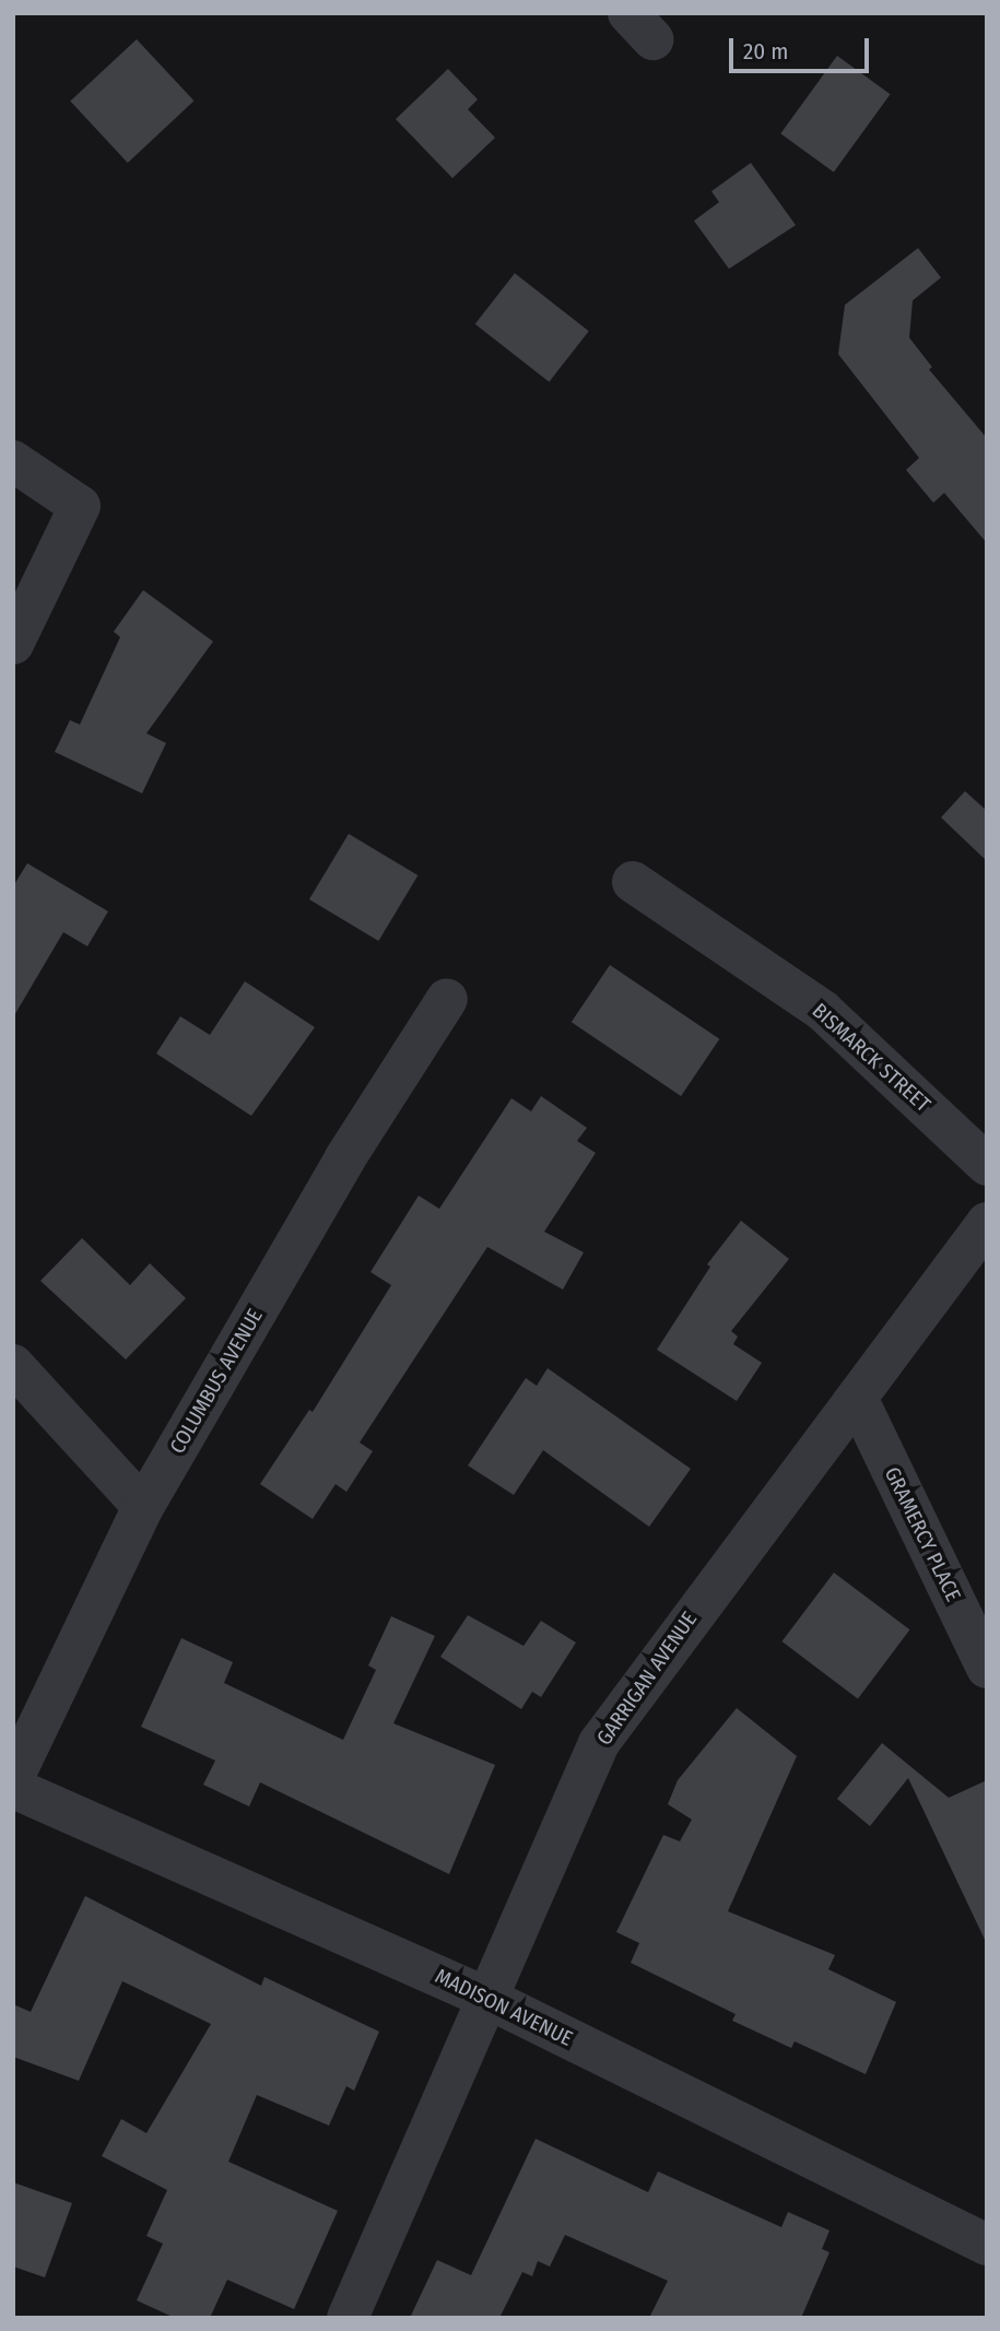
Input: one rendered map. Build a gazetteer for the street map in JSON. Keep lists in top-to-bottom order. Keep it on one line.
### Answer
{"streets":{"street":["BISMARCK STREET","COLUMBUS AVENUE","GRAMERCY PLACE","GARRIGAN AVENUE","MADISON AVENUE"]},"crossings":[["GRAMERCY PLACE","GARRIGAN AVENUE"],["GARRIGAN AVENUE","MADISON AVENUE"]],"scale_bar":"20 m"}
